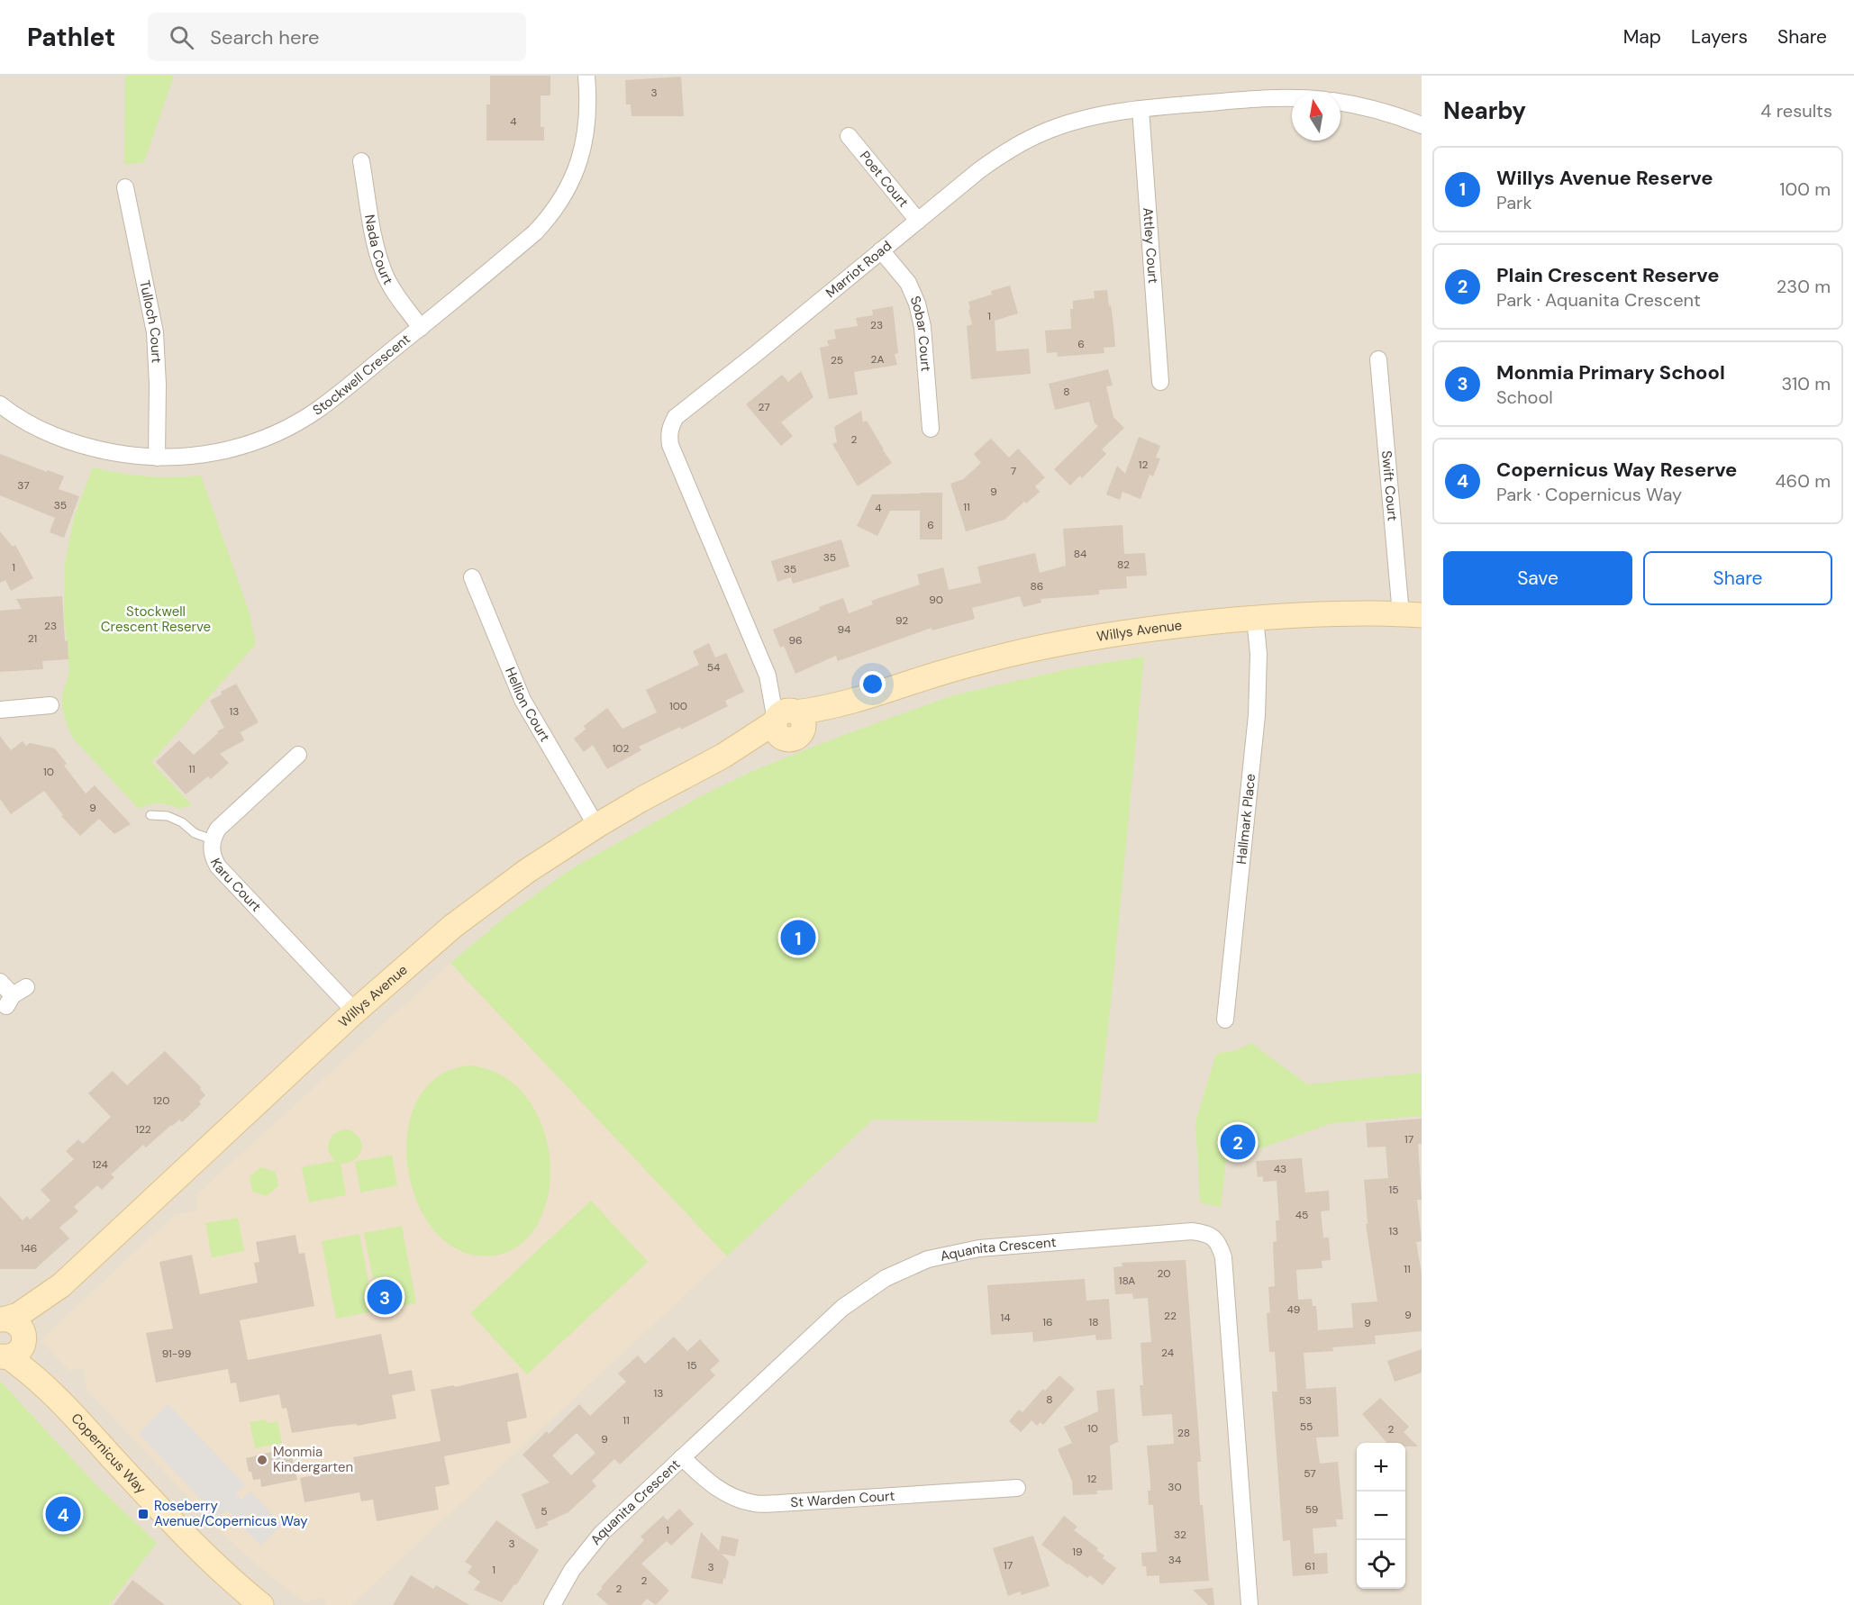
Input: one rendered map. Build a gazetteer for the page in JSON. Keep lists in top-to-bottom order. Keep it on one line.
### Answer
{"streets":{"street":["Poet Court","Attley Court","Nada Court","Marriot Road","Tulloch Court","Sobar Court","Stockwell Crescent","Swift Court","Willys Avenue","Hellion Court","Hallmark Place","Karu Court","Aquanita Crescent","Copernicus Way","St Warden Court"]},"crossings":[["Poet Court","Marriot Road"],["Attley Court","Marriot Road"],["Nada Court","Stockwell Crescent"],["Marriot Road","Sobar Court"],["Marriot Road","Willys Avenue"],["Tulloch Court","Stockwell Crescent"],["Swift Court","Willys Avenue"],["Willys Avenue","Hellion Court"],["Willys Avenue","Hallmark Place"],["Willys Avenue","Karu Court"],["Willys Avenue","Copernicus Way"],["Aquanita Crescent","St Warden Court"]],"parks":["Stockwell Crescent Reserve"],"places":{"other":["Monmia Kindergarten"],"transit":["Roseberry Avenue/Copernicus Way"]},"house_numbers":["3","4","1","23","6","2A","25","8","27","2","12","7","37","9","35","11","4","6","84","35","82","1","35","86","90","92","23","94","21","96","54","100","13","102","11","10","9","120","122","17","124","43","15","45","13","146","11","20","18A","49","9","22","14","16","18","9","24","91-99","15","13","8","53","11","55","10","2","28","9","57","12","30","59","5","1","32","3","19","34","17","61","3","1","2","2"],"north":"top","page":{"header":"Pathlet","search":"Search here","nav":["Map","Layers","Share"],"heading":["Nearby","4 results"],"list":[{"mark":"1","name":"Willys Avenue Reserve","note":"Park","value":"100 m"},{"mark":"2","name":"Plain Crescent Reserve","note":"Park · Aquanita Crescent","value":"230 m"},{"mark":"3","name":"Monmia Primary School","note":"School","value":"310 m"},{"mark":"4","name":"Copernicus Way Reserve","note":"Park · Copernicus Way","value":"460 m"}],"buttons":["Save","Share"],"pins":["1","2","3","4"],"map_buttons":["+","−"]}}
